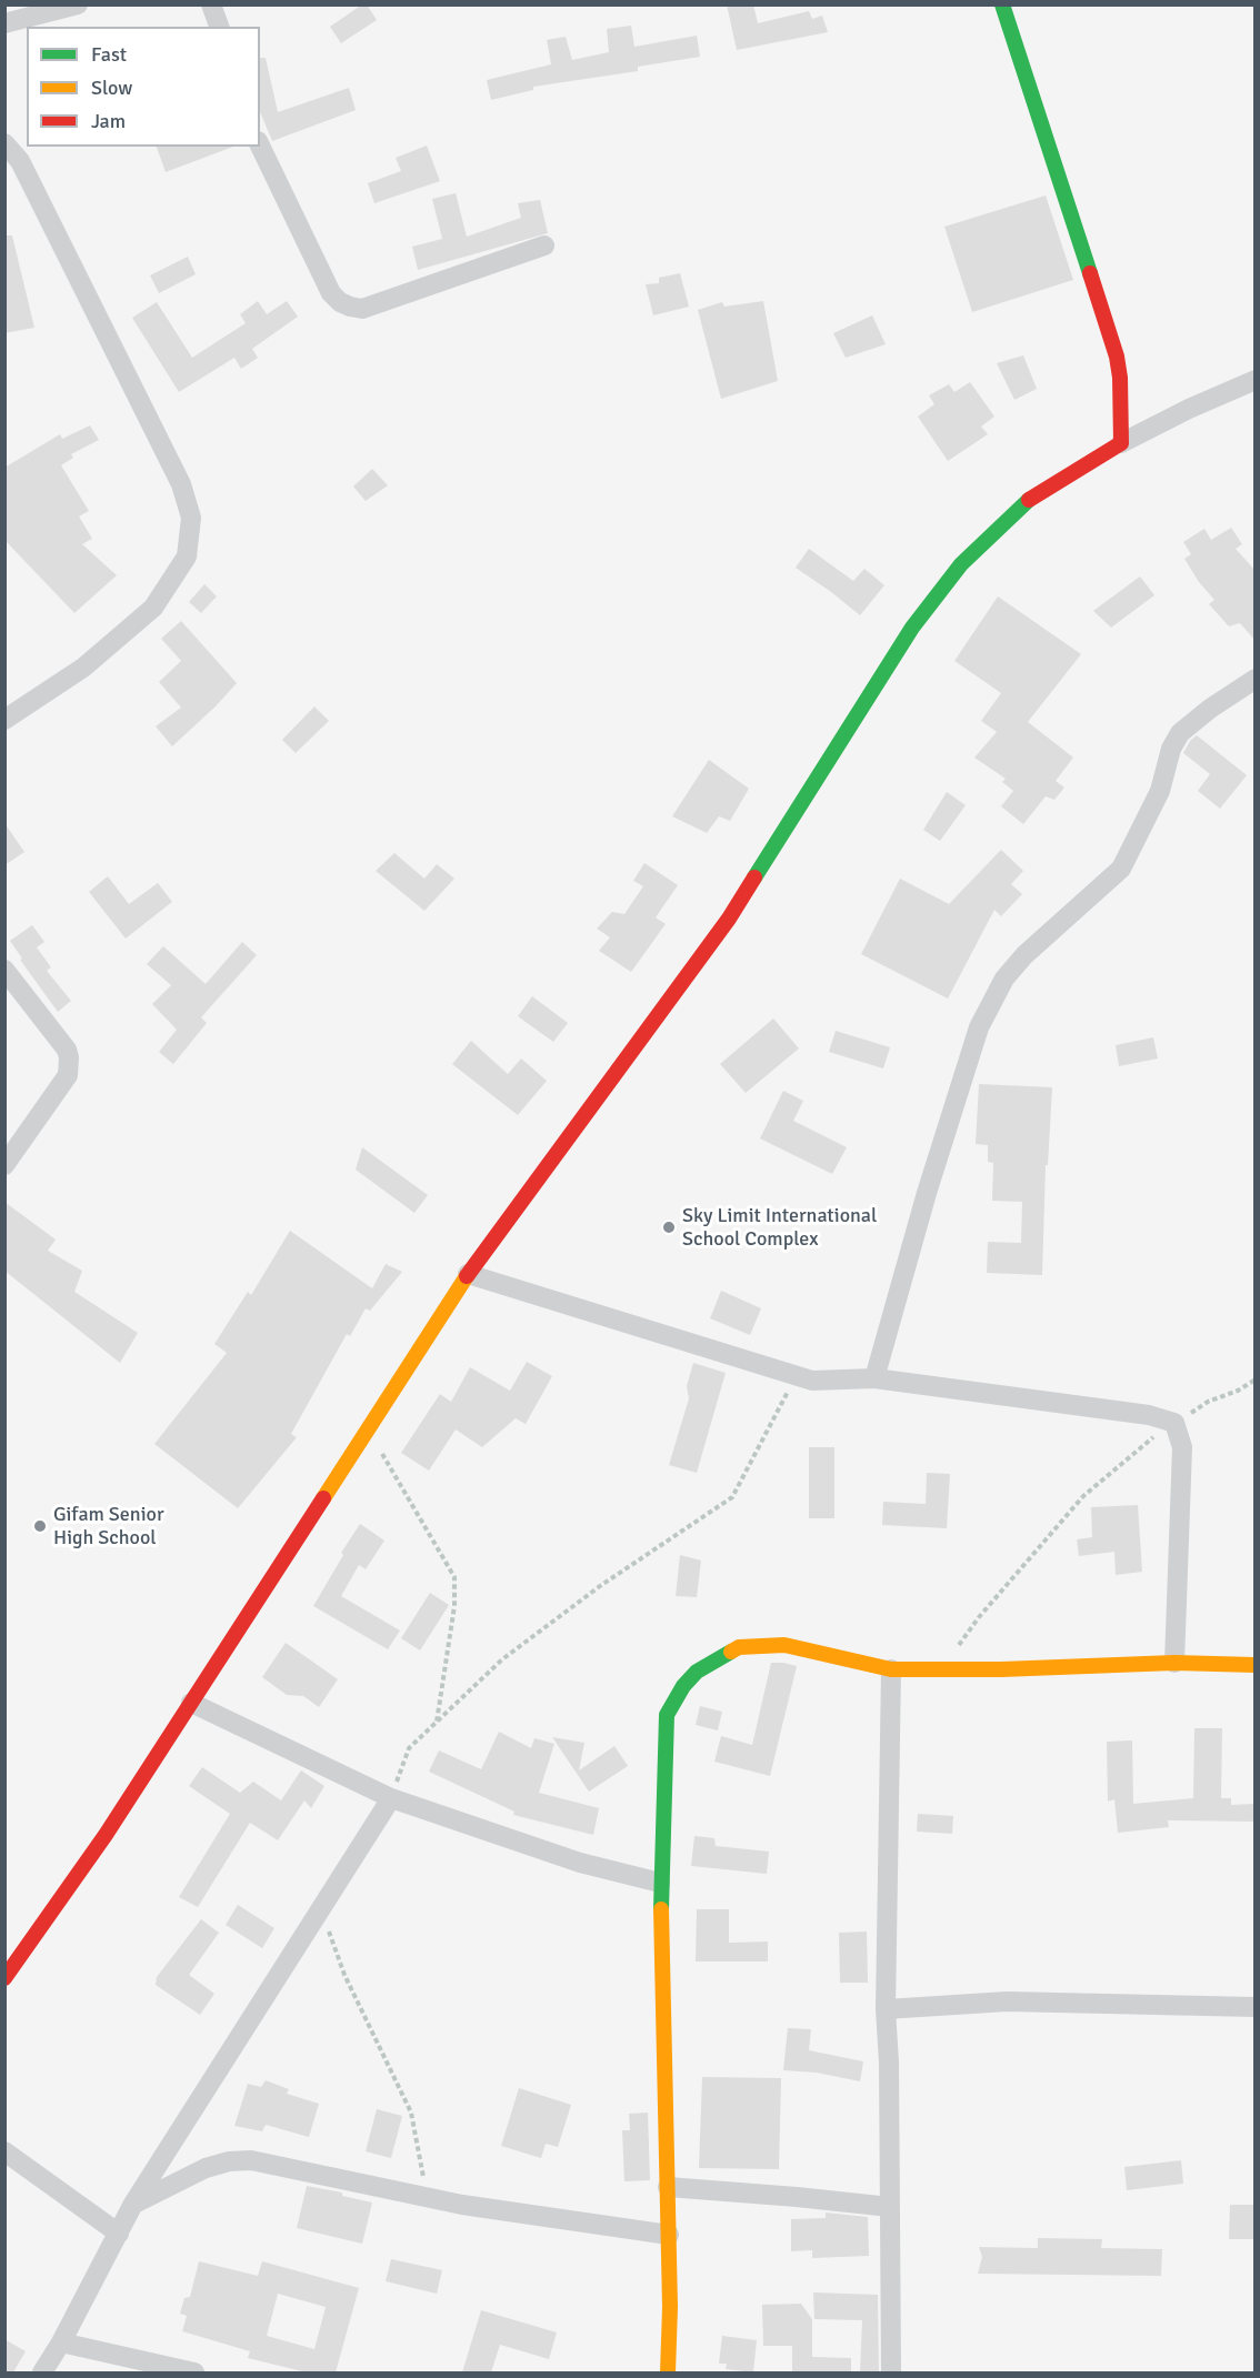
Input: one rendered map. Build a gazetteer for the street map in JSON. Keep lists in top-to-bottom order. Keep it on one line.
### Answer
{"places":["Sky Limit International School Complex","Gifam Senior High School"],"legend":["Fast","Slow","Jam"]}
